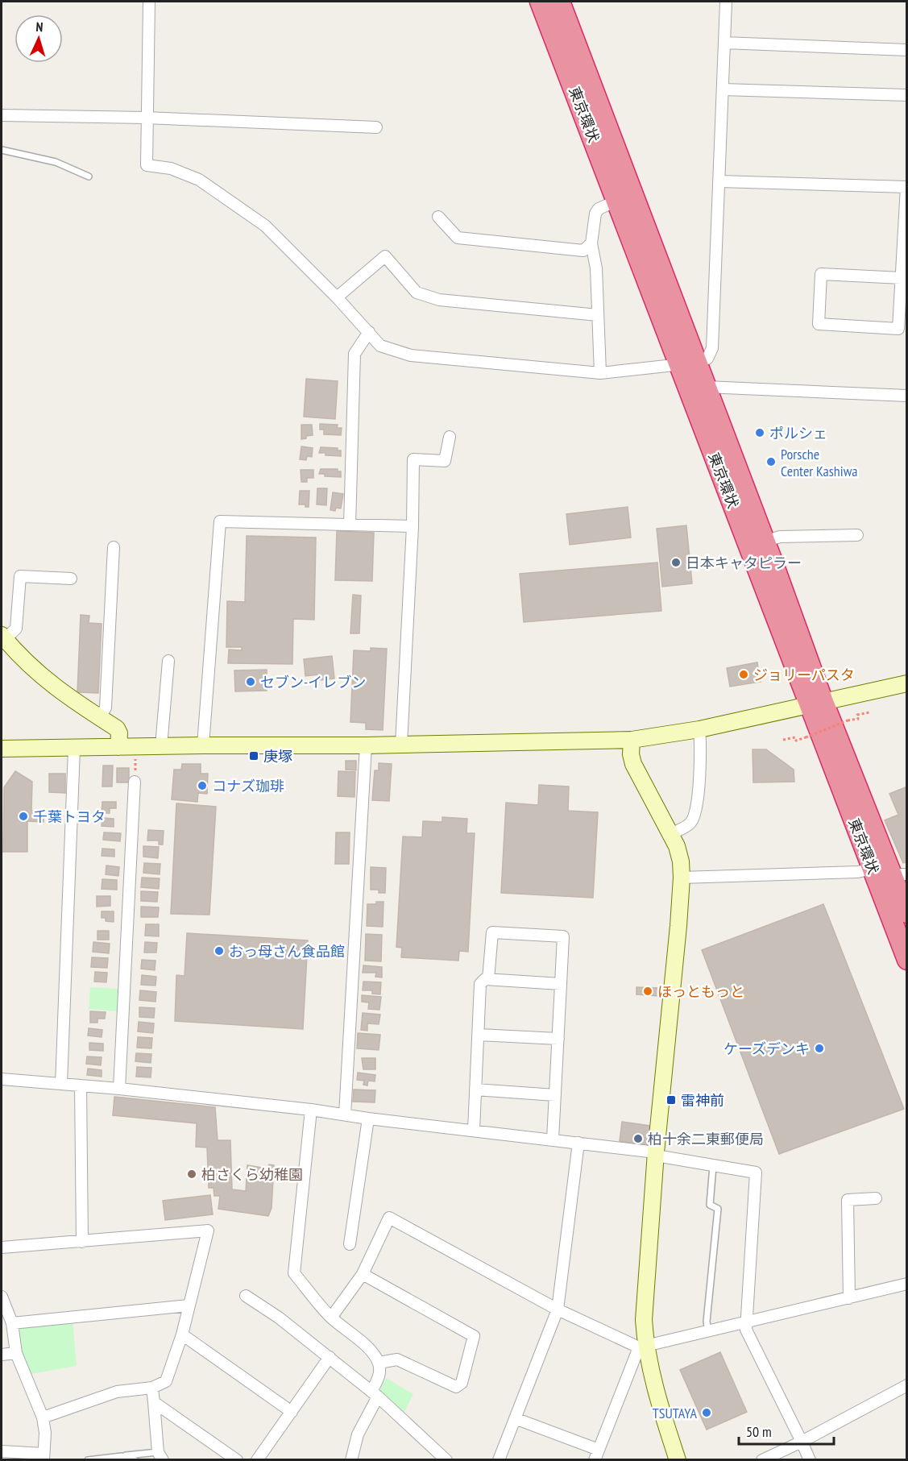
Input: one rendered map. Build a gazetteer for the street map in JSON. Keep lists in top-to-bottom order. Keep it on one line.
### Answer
{"streets":{"highway":["東京環状"]},"places":{"other":["ポルシェ","Porsche Center Kashiwa","日本キャタピラー","ジョリーパスタ","セブン-イレブン","コナズ珈琲","千葉トヨタ","おっ母さん食品館","ほっともっと","ケーズデンキ","柏十余二東郵便局","柏さくら幼稚園","TSUTAYA"],"transit":["庚塚","雷神前"]},"scale_bar":"50 m","north":"top"}
